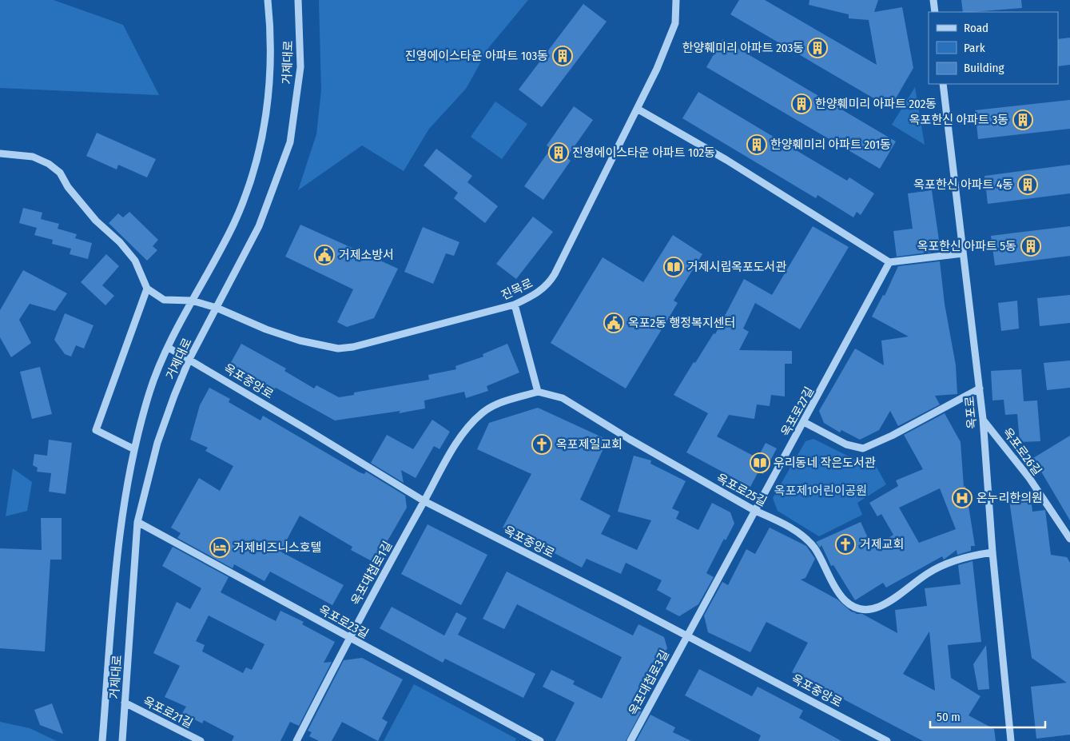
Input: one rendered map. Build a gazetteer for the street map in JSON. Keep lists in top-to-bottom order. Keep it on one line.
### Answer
{"streets":{"street":["거제대로","진목로","옥포중앙로","옥포로27길","옥포로","옥포로26길","옥포로25길","옥포대첩로1길","옥포로23길","옥포대첩로3길","옥포로21길"]},"crossings":[["거제대로","진목로"],["거제대로","옥포중앙로"],["거제대로","옥포로23길"],["거제대로","옥포로21길"],["옥포중앙로","옥포로27길"],["옥포중앙로","옥포대첩로1길"],["옥포중앙로","옥포대첩로3길"],["옥포로27길","옥포로25길"],["옥포로27길","옥포대첩로3길"],["옥포로","옥포로26길"],["옥포로","옥포로25길"],["옥포로25길","옥포대첩로1길"],["옥포대첩로1길","옥포로23길"]],"parks":["옥포제1어린이공원"],"places":{"building":["한양훼미리 아파트 203동","진영에이스타운 아파트 103동","한양훼미리 아파트 202동","옥포한신 아파트 3동","한양훼미리 아파트 201동","진영에이스타운 아파트 102동","옥포한신 아파트 4동","옥포한신 아파트 5동"],"public building":["거제소방서","옥포2동 행정복지센터"],"library":["거제시립옥포도서관","우리동네 작은도서관"],"church":["옥포제일교회","거제교회"],"hospital":["온누리한의원"],"hotel":["거제비즈니스호텔"]},"legend":["Road","Park","Building"],"scale_bar":"50 m"}
